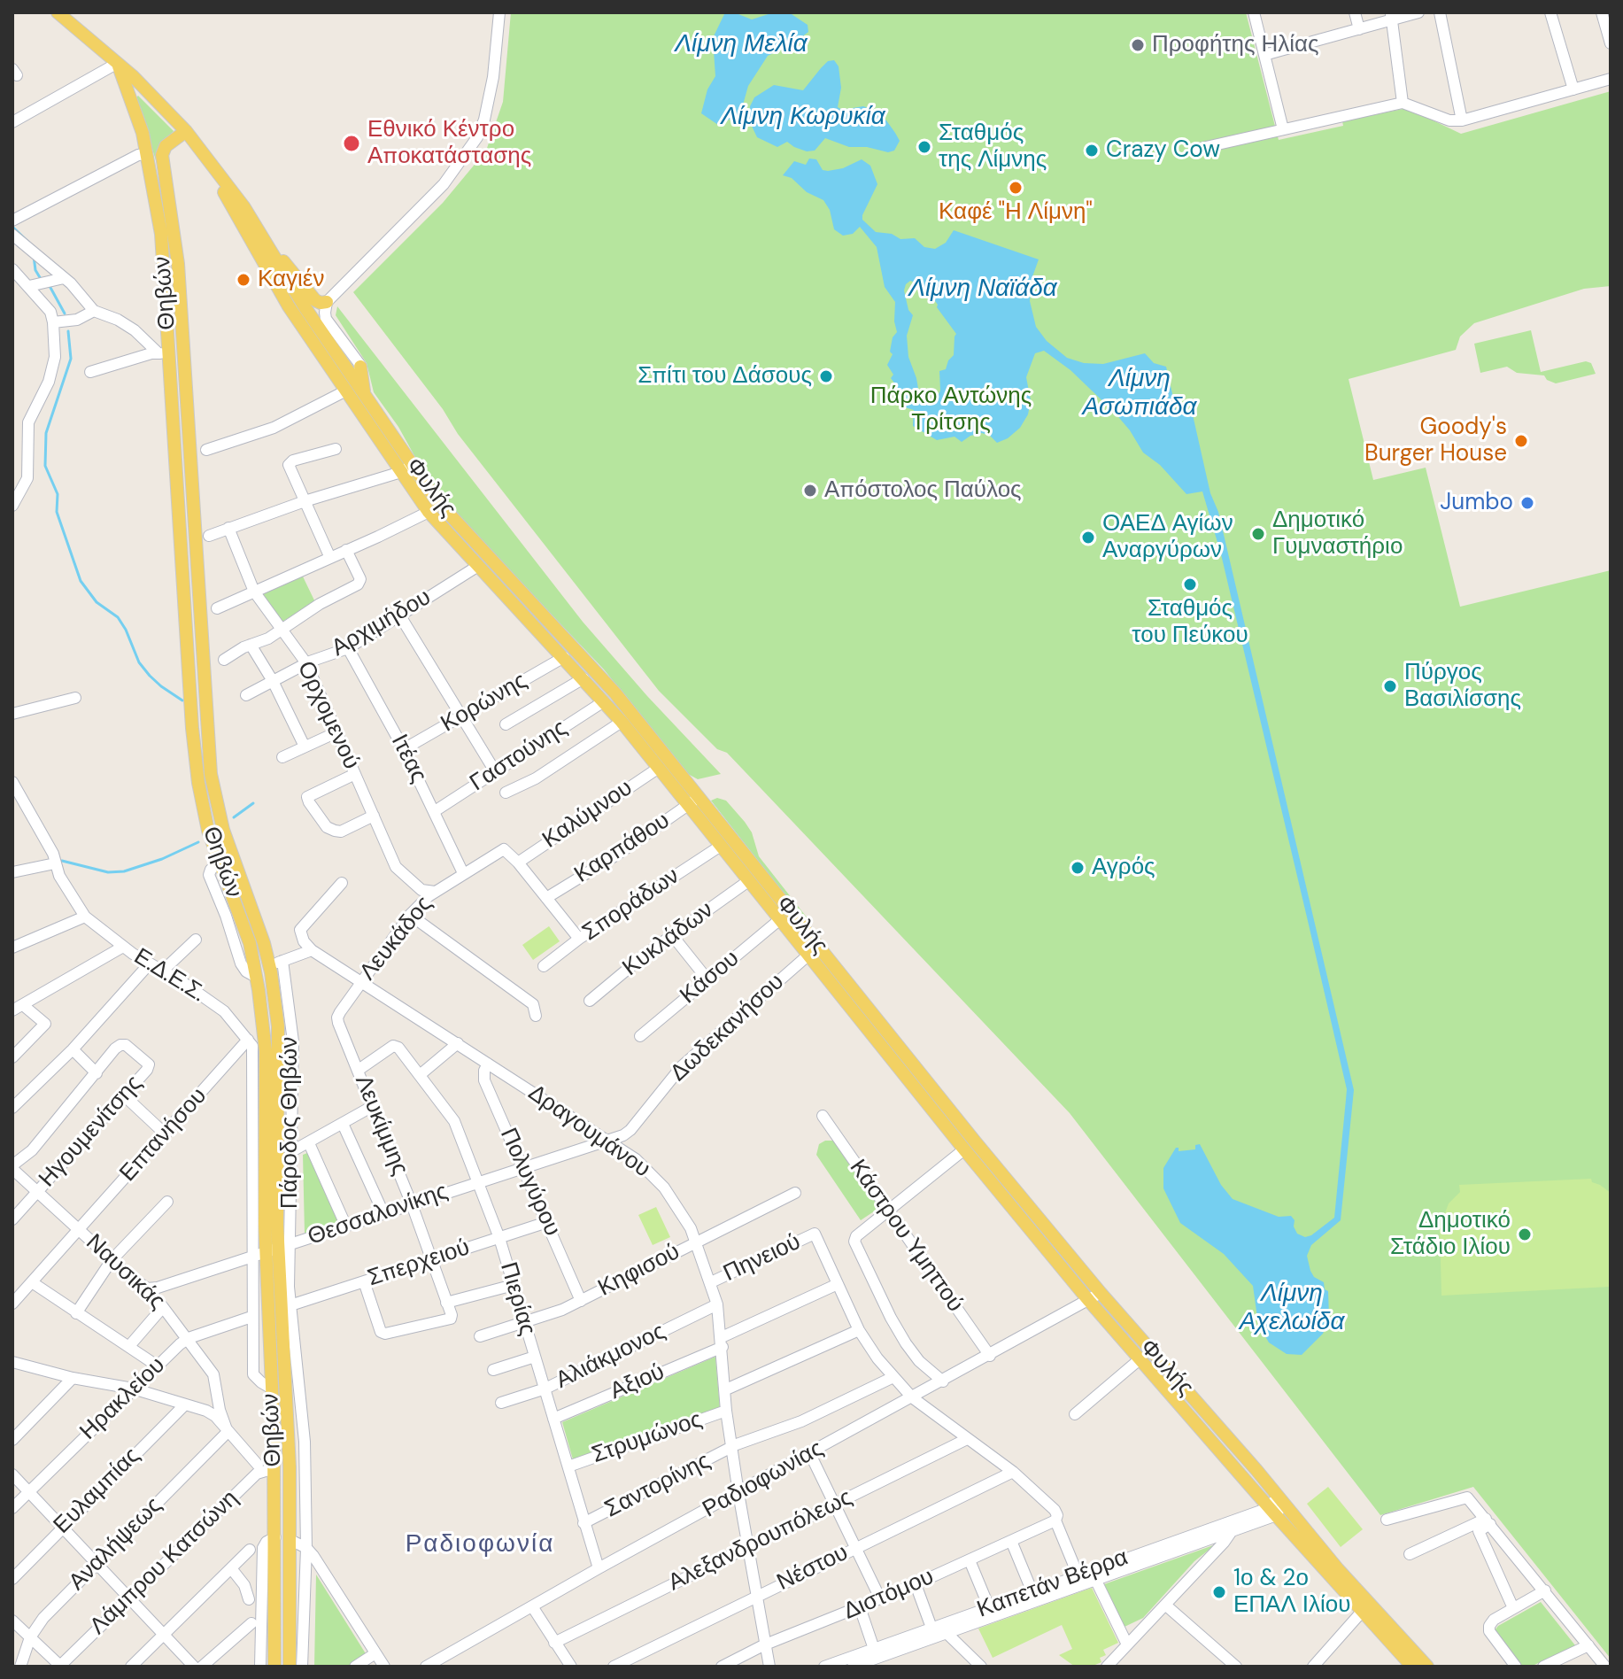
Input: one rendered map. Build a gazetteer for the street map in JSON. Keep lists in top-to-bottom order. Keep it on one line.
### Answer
{"streets":{"main road":["Θηβών","Φυλής"],"street":["Αρχιμήδου","Κορώνης","Ορχομενού","Γαστούνης","Ιτέας","Καλύμνου","Καρπάθου","Σποράδων","Λευκάδος","Κυκλάδων","Ε.Δ.Ε.Σ.","Κάσου","Δωδεκανήσου","Πάροδος Θηβών","Λευκίμμης","Ηγουμενίτσης","Δραγουμάνου","Επτανήσου","Πολυγύρου","Θεσσαλονίκης","Κάστρου Υμηττού","Πηνειού","Σπερχειού","Κηφισού","Ναυσικάς","Πιερίας","Αλιάκμονος","Αξιού","Ηρακλείου","Στρυμώνος","Ραδιοφωνίας","Σαντορίνης","Ευλαμπίας","Αλεξανδρουπόλεως","Αναλήψεως","Λάμπρου Κατσώνη","Νέστου","Καπετάν Βέρρα","Διστόμου"]},"crossings":[["Θηβών","Φυλής"],["Θηβών","Πάροδος Θηβών"],["Θηβών","Θεσσαλονίκης"],["Θηβών","Λάμπρου Κατσώνη"],["Φυλής","Αρχιμήδου"],["Φυλής","Κορώνης"],["Φυλής","Γαστούνης"],["Φυλής","Καλύμνου"],["Φυλής","Καρπάθου"],["Φυλής","Σποράδων"],["Φυλής","Κυκλάδων"],["Φυλής","Κάσου"],["Φυλής","Δωδεκανήσου"],["Φυλής","Ραδιοφωνίας"],["Φυλής","Καπετάν Βέρρα"],["Αρχιμήδου","Ορχομενού"],["Αρχιμήδου","Ιτέας"],["Κορώνης","Ιτέας"],["Ορχομενού","Λευκάδος"],["Γαστούνης","Ιτέας"],["Ιτέας","Λευκάδος"],["Καλύμνου","Λευκάδος"],["Λευκάδος","Λευκίμμης"],["Λευκάδος","Δραγουμάνου"],["Ε.Δ.Ε.Σ.","Πάροδος Θηβών"],["Ε.Δ.Ε.Σ.","Επτανήσου"],["Δωδεκανήσου","Δραγουμάνου"],["Δωδεκανήσου","Θεσσαλονίκης"],["Πάροδος Θηβών","Επτανήσου"],["Πάροδος Θηβών","Θεσσαλονίκης"],["Πάροδος Θηβών","Σπερχειού"],["Πάροδος Θηβών","Ηρακλείου"],["Λευκίμμης","Θεσσαλονίκης"],["Λευκίμμης","Σπερχειού"],["Λευκίμμης","Πιερίας"],["Ηγουμενίτσης","Ναυσικάς"],["Δραγουμάνου","Πολυγύρου"],["Δραγουμάνου","Θεσσαλονίκης"],["Δραγουμάνου","Πηνειού"],["Δραγουμάνου","Κηφισού"],["Δραγουμάνου","Αλιάκμονος"],["Δραγουμάνου","Αξιού"],["Δραγουμάνου","Στρυμώνος"],["Δραγουμάνου","Ραδιοφωνίας"],["Δραγουμάνου","Σαντορίνης"],["Δραγουμάνου","Αλεξανδρουπόλεως"],["Δραγουμάνου","Νέστου"],["Δραγουμάνου","Διστόμου"],["Επτανήσου","Ναυσικάς"],["Πολυγύρου","Θεσσαλονίκης"],["Πολυγύρου","Σπερχειού"],["Πολυγύρου","Κηφισού"],["Θεσσαλονίκης","Ναυσικάς"],["Θεσσαλονίκης","Πιερίας"],["Κάστρου Υμηττού","Ραδιοφωνίας"],["Πηνειού","Αξιού"],["Σπερχειού","Πιερίας"],["Κηφισού","Πιερίας"],["Ναυσικάς","Ηρακλείου"],["Ναυσικάς","Αναλήψεως"],["Πιερίας","Αλιάκμονος"],["Πιερίας","Αξιού"],["Πιερίας","Στρυμώνος"],["Πιερίας","Ραδιοφωνίας"],["Πιερίας","Σαντορίνης"]],"districts":["Ραδιοφωνία"],"water":["Λίμνη Μελία","Λίμνη Κωρυκία","Λίμνη Ναϊάδα","Λίμνη Ασωπιάδα","Λίμνη Αχελωίδα"],"parks":["Πάρκο Αντώνης Τρίτσης"],"places":["Προφήτης Ηλίας","Εθνικό Κέντρο Αποκατάστασης","Σταθμός της Λίμνης","Crazy Cow","Καφέ \"Η Λίμνη\"","Καγιέν","Σπίτι του Δάσους","Goody's Burger House","Απόστολος Παύλος","Jumbo","Δημοτικό Γυμναστήριο","ΟΑΕΔ Αγίων Αναργύρων","Σταθμός του Πεύκου","Πύργος Βασιλίσσης","Αγρός","Δημοτικό Στάδιο Ιλίου","1ο & 2ο ΕΠΑΛ Ιλίου"]}
